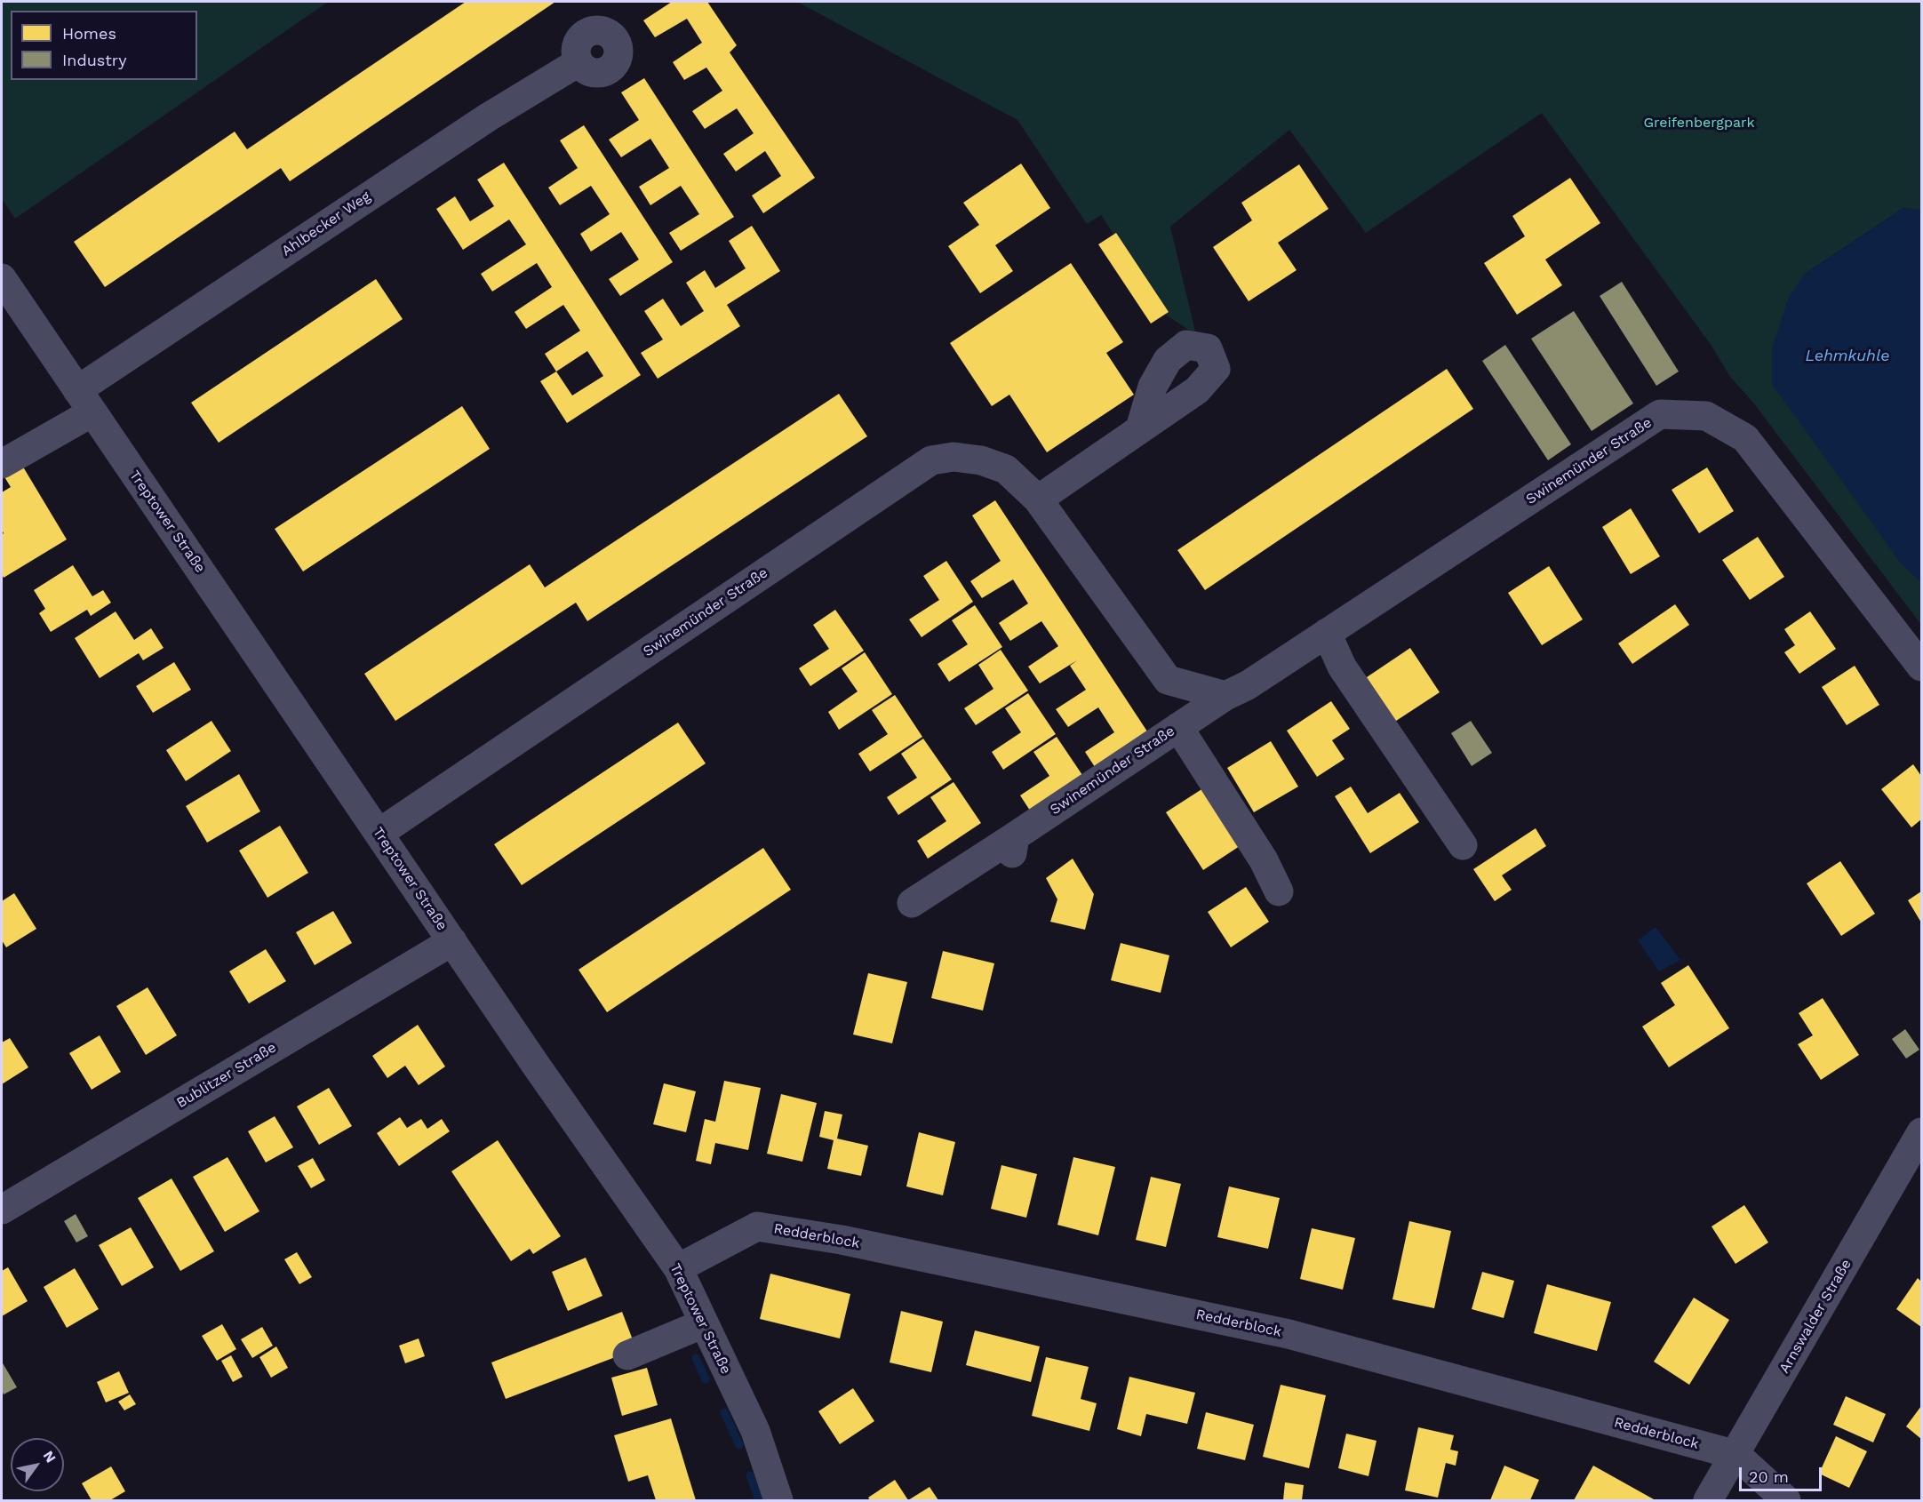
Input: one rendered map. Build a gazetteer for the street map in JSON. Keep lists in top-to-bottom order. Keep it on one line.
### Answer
{"streets":{"street":["Ahlbecker Weg","Swinemünder Straße","Treptower Straße","Bublitzer Straße","Redderblock","Arnswalder Straße"]},"crossings":[["Ahlbecker Weg","Treptower Straße"],["Swinemünder Straße","Treptower Straße"],["Treptower Straße","Bublitzer Straße"],["Treptower Straße","Redderblock"],["Redderblock","Arnswalder Straße"]],"water":["Lehmkuhle"],"parks":["Greifenbergpark"],"legend":["Homes","Industry"],"scale_bar":"20 m","north":"top right"}
